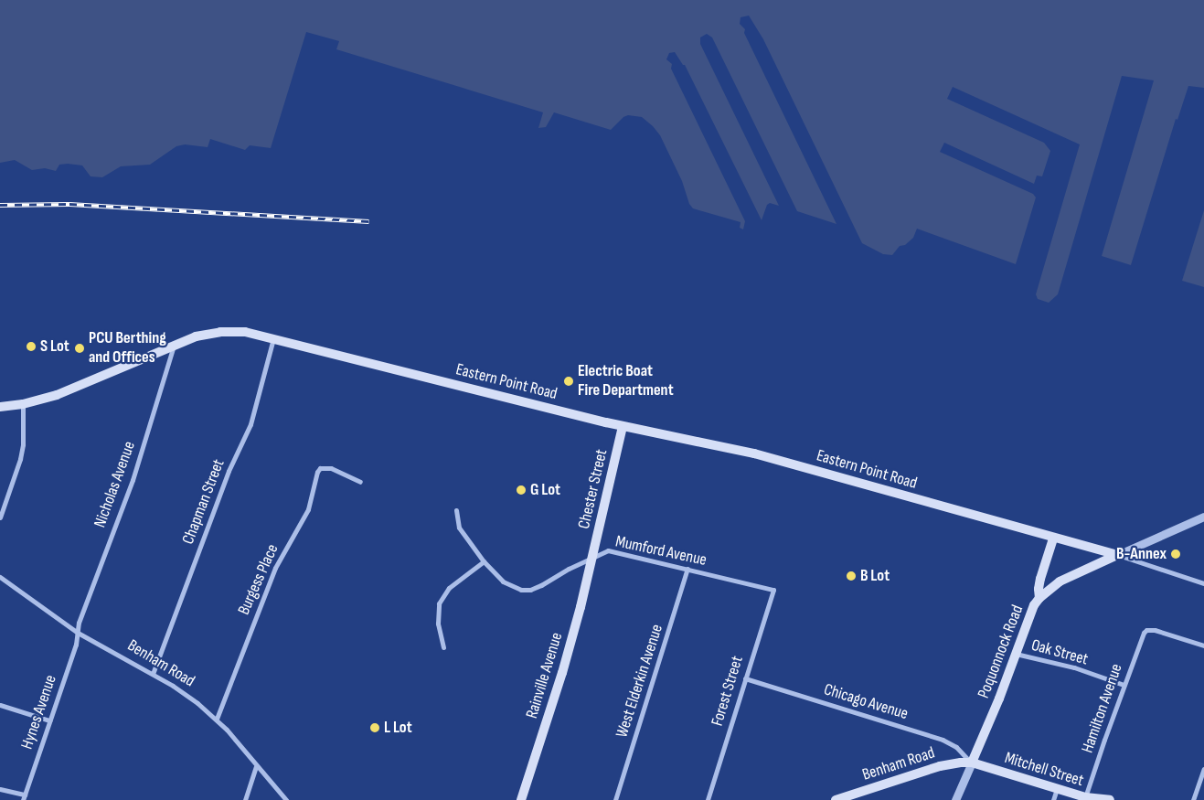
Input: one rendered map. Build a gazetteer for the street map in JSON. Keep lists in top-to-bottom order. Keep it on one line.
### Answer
{"streets":{"main road":["Eastern Point Road","Chester Street","Poquonnock Road","Benham Road","Rainville Avenue","Mitchell Street"],"street":["Nicholas Avenue","Chapman Street","Mumford Avenue","Burgess Place","Oak Street","West Elderkin Avenue","Forest Street","Chicago Avenue","Hamilton Avenue","Hynes Avenue"]},"crossings":[["Eastern Point Road","Nicholas Avenue"],["Eastern Point Road","Chester Street"],["Eastern Point Road","Chapman Street"],["Eastern Point Road","Poquonnock Road"],["Nicholas Avenue","Benham Road"],["Nicholas Avenue","Hynes Avenue"],["Chester Street","Mumford Avenue"],["Chester Street","Rainville Avenue"],["Chapman Street","Benham Road"],["Mumford Avenue","Rainville Avenue"],["Mumford Avenue","West Elderkin Avenue"],["Mumford Avenue","Forest Street"],["Burgess Place","Benham Road"],["Poquonnock Road","Oak Street"],["Poquonnock Road","Benham Road"],["Poquonnock Road","Chicago Avenue"],["Poquonnock Road","Mitchell Street"],["Oak Street","Hamilton Avenue"],["Benham Road","Chicago Avenue"],["Benham Road","Hynes Avenue"],["Benham Road","Mitchell Street"],["Forest Street","Chicago Avenue"],["Chicago Avenue","Mitchell Street"],["Hamilton Avenue","Mitchell Street"]],"places":["S Lot","PCU Berthing and Offices","Electric Boat Fire Department","G Lot","B-Annex","B Lot","L Lot"]}
